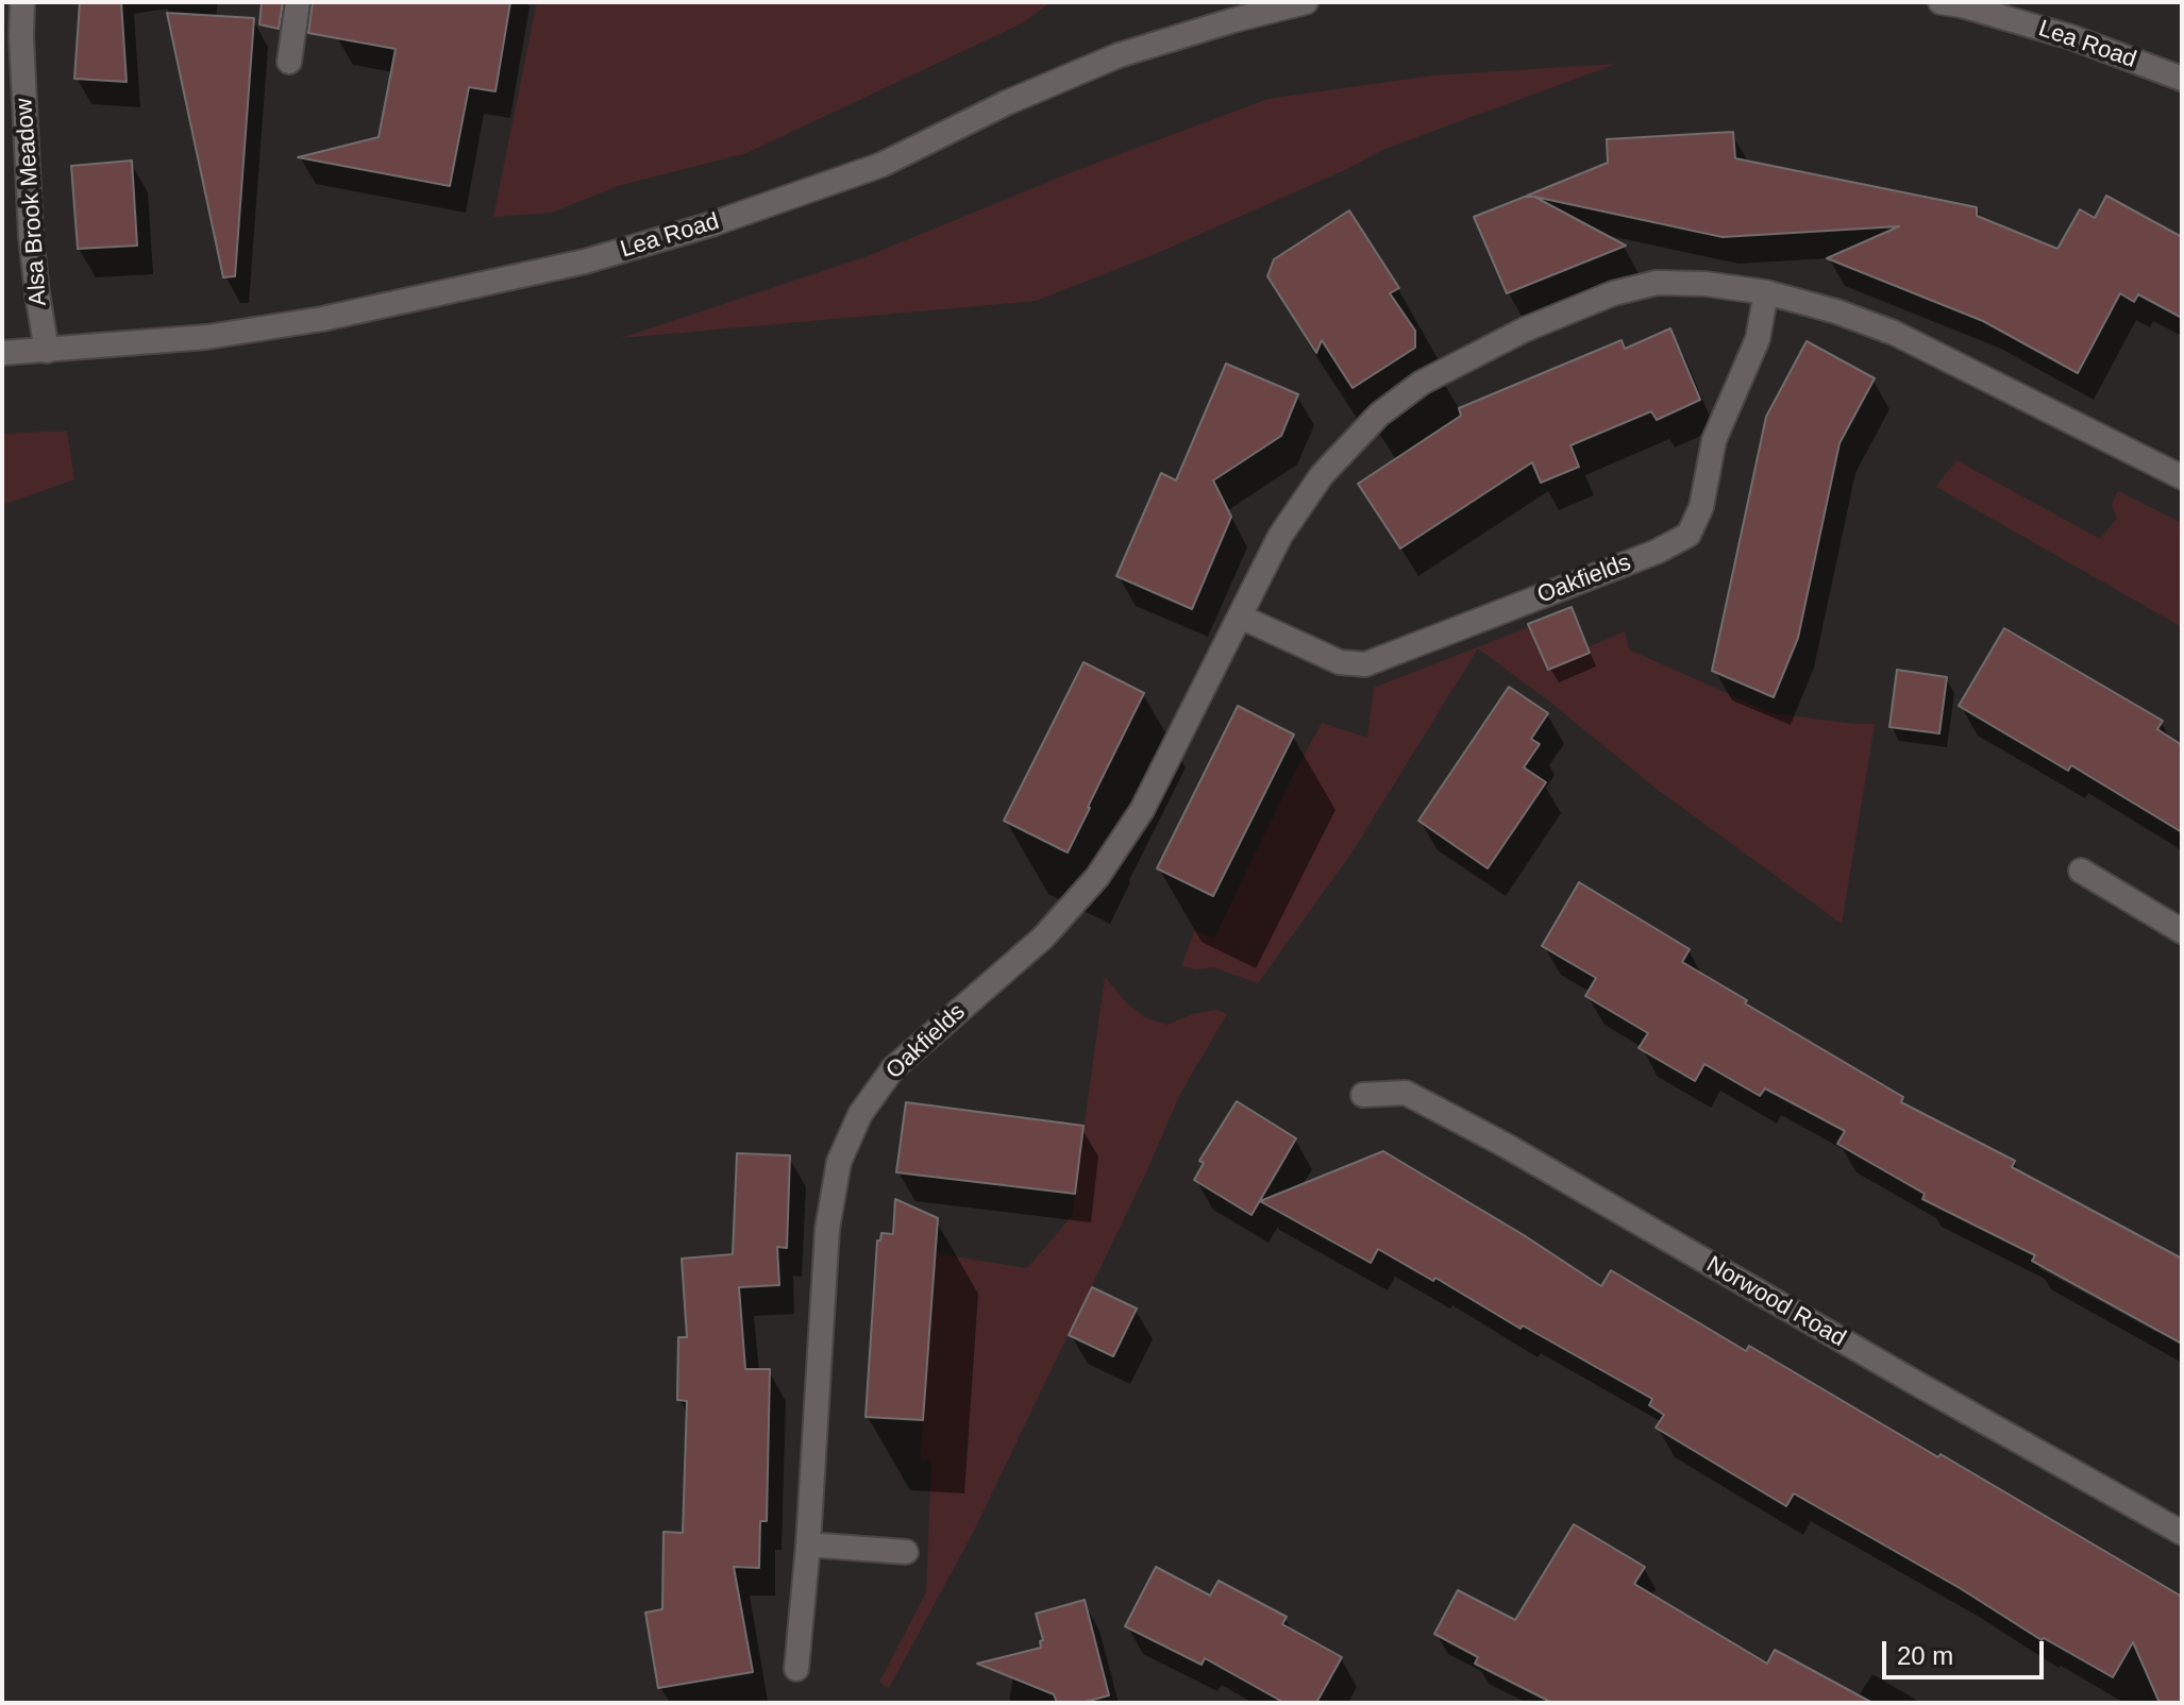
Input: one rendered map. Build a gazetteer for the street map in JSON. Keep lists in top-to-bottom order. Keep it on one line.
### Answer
{"streets":{"street":["Lea Road","Alsa Brook Meadow","Oakfields","Norwood Road"]},"crossings":[["Lea Road","Alsa Brook Meadow"]],"scale_bar":"20 m"}
